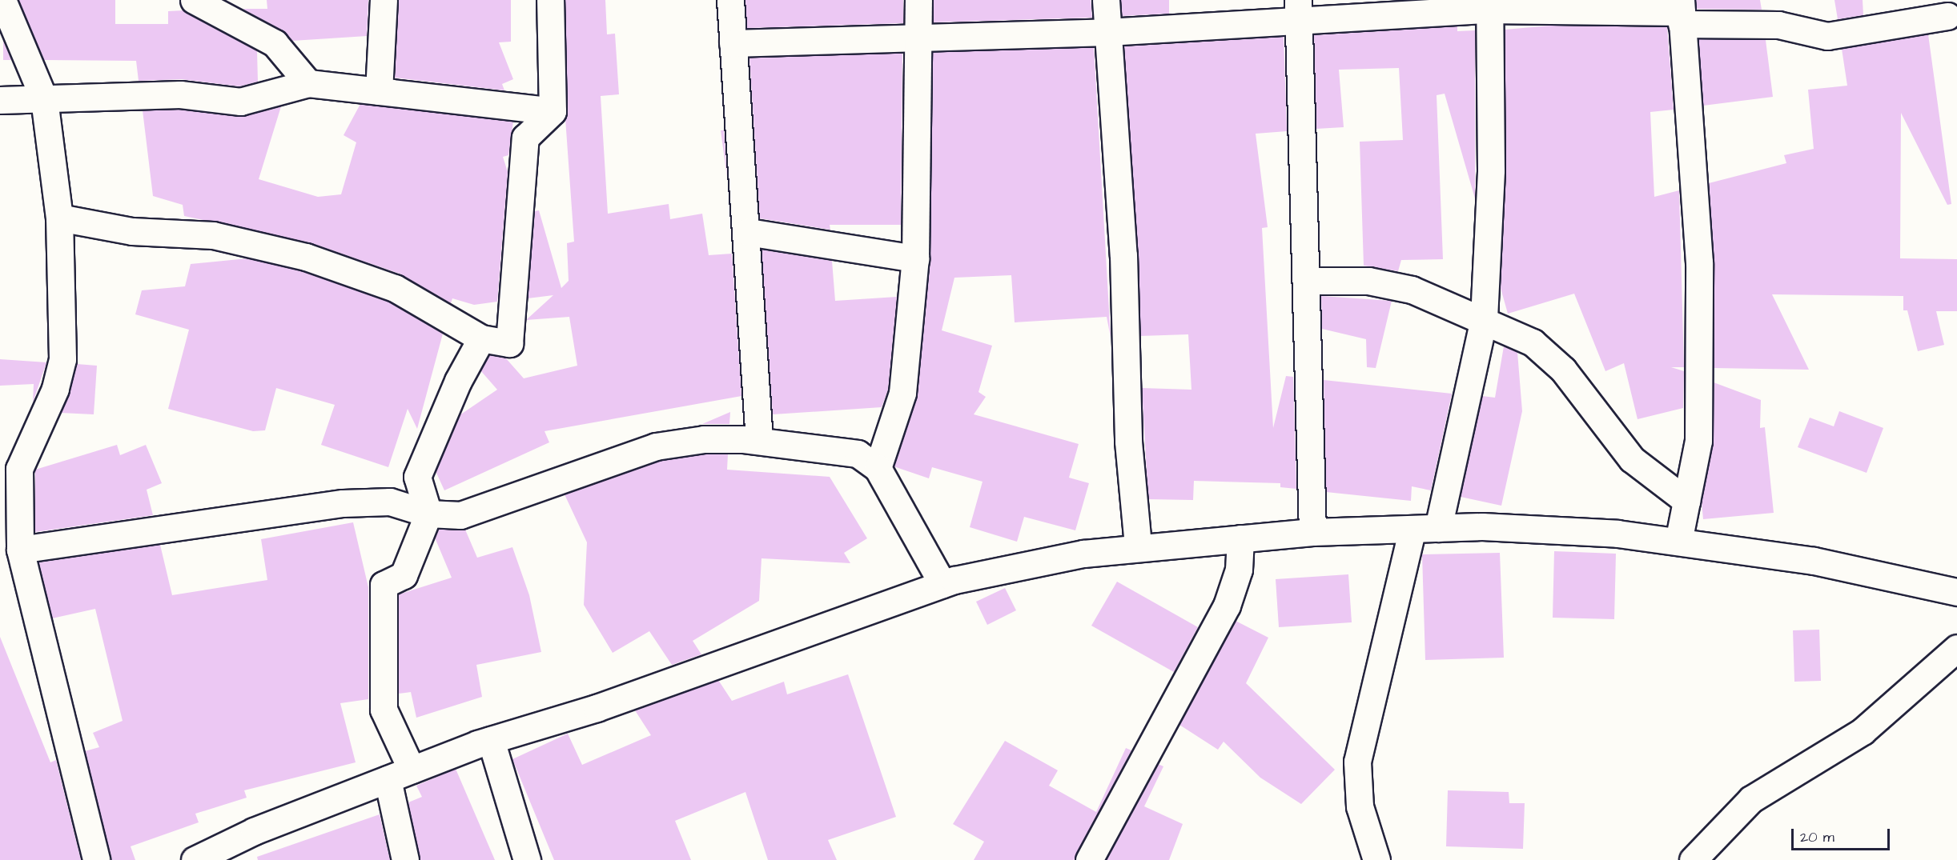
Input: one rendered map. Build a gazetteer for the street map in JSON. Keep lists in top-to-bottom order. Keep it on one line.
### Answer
{"scale_bar":"20 m"}
